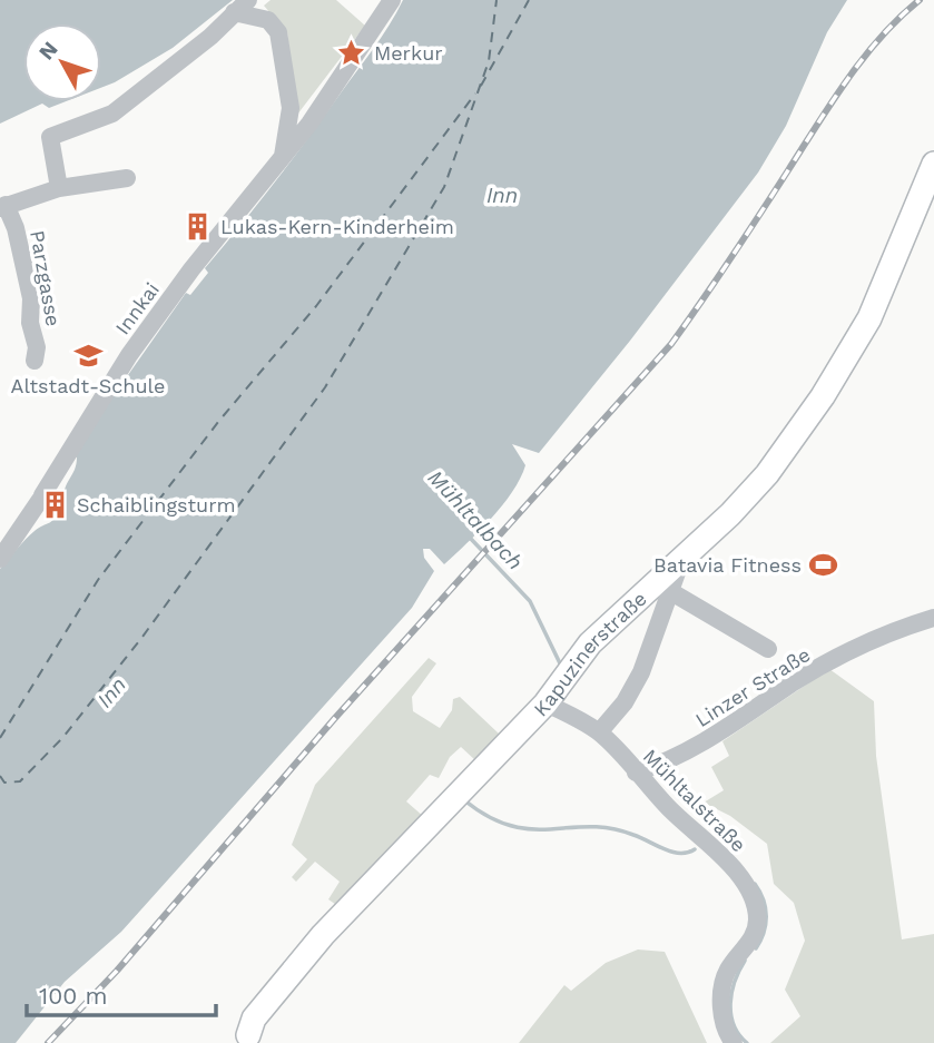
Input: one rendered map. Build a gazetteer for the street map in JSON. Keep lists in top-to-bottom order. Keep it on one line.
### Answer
{"streets":{"main road":["Kapuzinerstraße"],"street":["Parzgasse","Innkai","Linzer Straße","Mühltalstraße"]},"crossings":[["Kapuzinerstraße","Mühltalstraße"],["Linzer Straße","Mühltalstraße"]],"water":["Inn","Mühltalbach"],"places":{"place":["Merkur"],"building":["Lukas-Kern-Kinderheim","Schaiblingsturm"],"school or university":["Altstadt-Schule"],"sports":["Batavia Fitness"]},"scale_bar":"100 m","north":"top left"}
